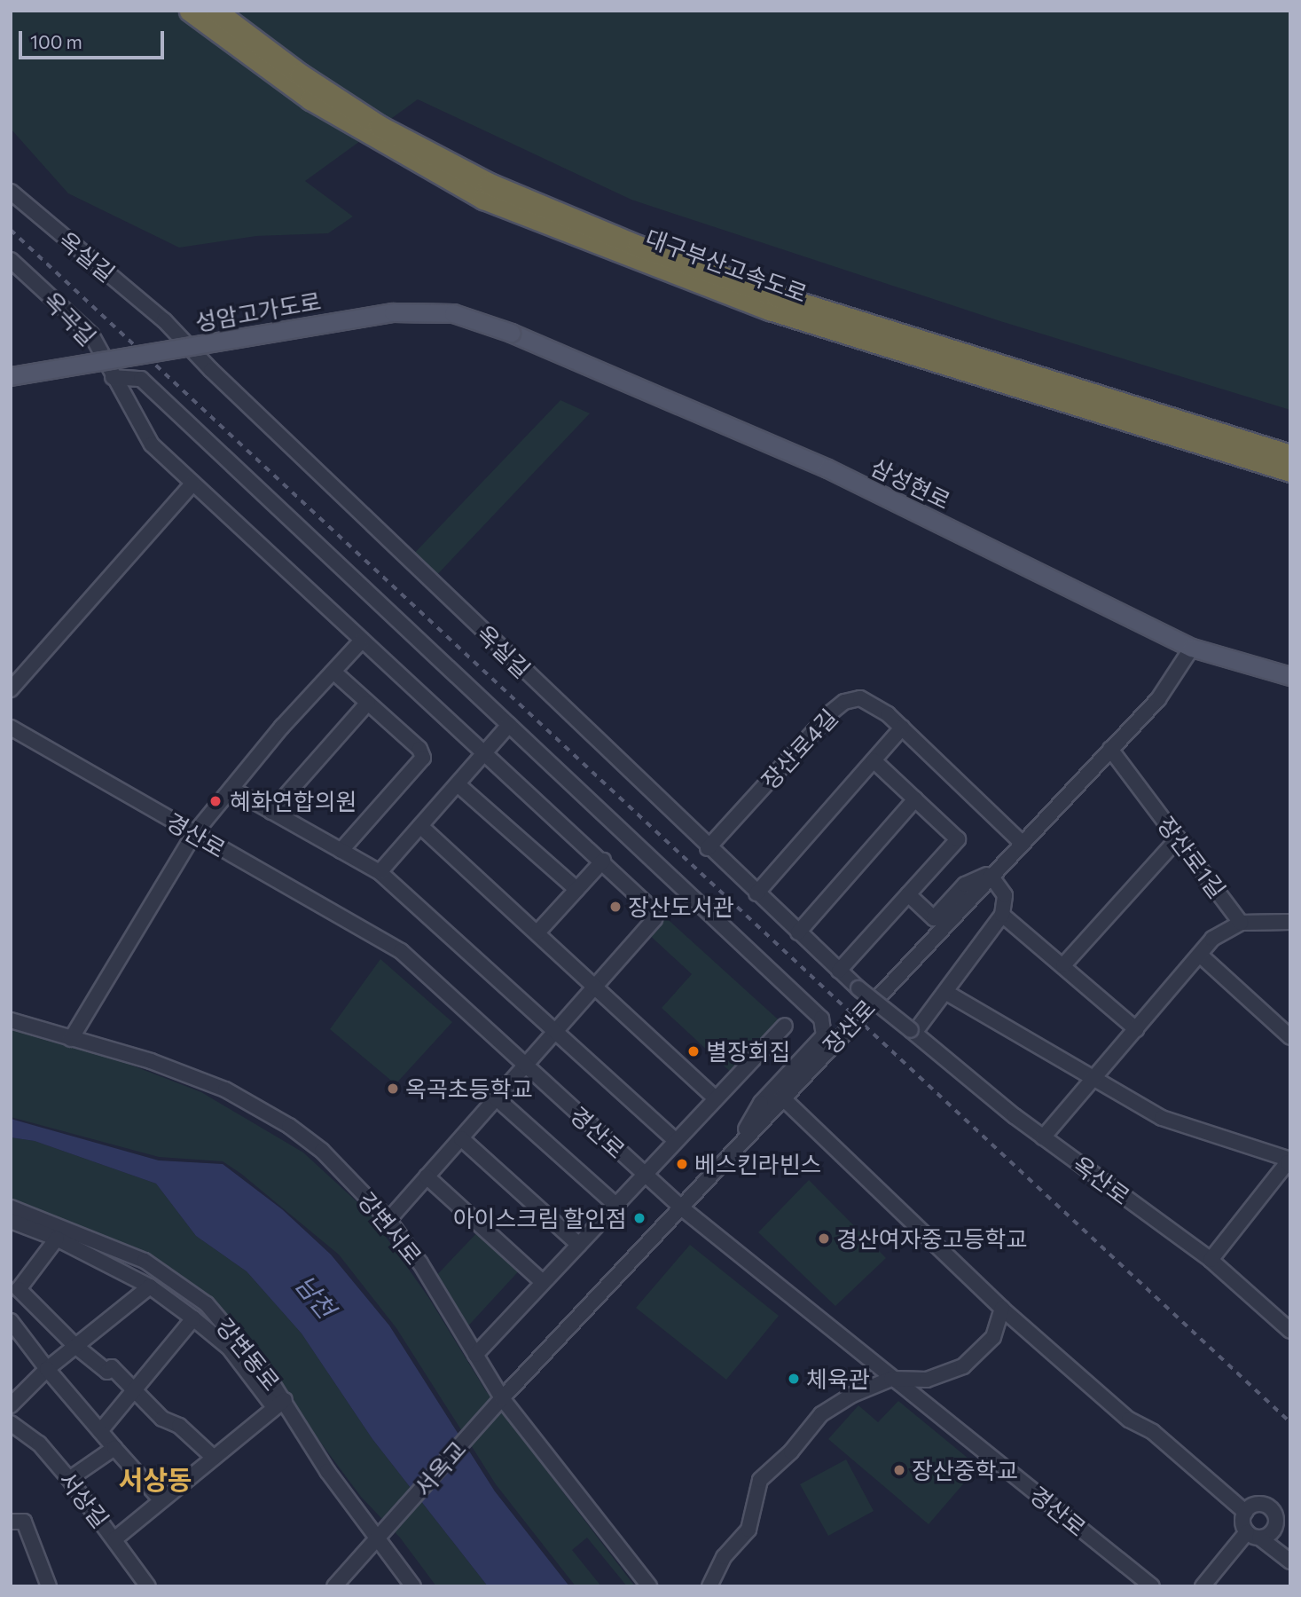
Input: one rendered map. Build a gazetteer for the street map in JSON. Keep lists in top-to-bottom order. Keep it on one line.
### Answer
{"streets":{"highway":["대구부산고속도로"],"main road":["성암고가도로","삼성현로"],"street":["옥실길","옥곡길","장산로4길","경산로","장산로1길","장산로","옥산로","강변서로","강변동로","서옥교","서상길"]},"crossings":[["옥실길","장산로4길"],["옥실길","옥산로"],["성암고가도로","삼성현로"],["삼성현로","장산로"],["장산로4길","장산로"],["경산로","장산로"],["장산로1길","장산로"],["장산로1길","옥산로"],["장산로","강변서로"],["장산로","서옥교"],["강변서로","서옥교"],["강변동로","서옥교"]],"districts":["서상동"],"water":["남천"],"places":["혜화연합의원","장산도서관","별장회집","옥곡초등학교","베스킨라빈스","아이스크림 할인점","경산여자중고등학교","체육관","장산중학교"],"scale_bar":"100 m"}
